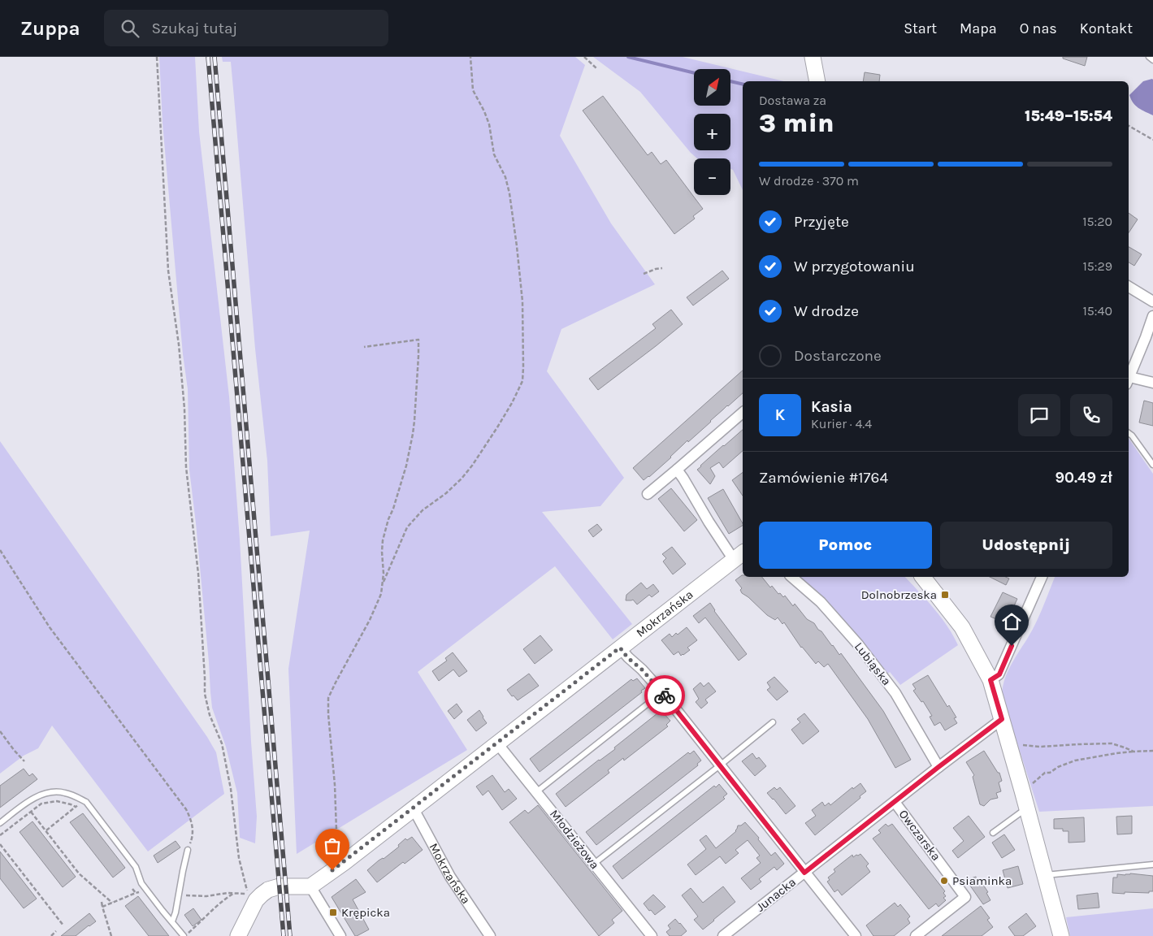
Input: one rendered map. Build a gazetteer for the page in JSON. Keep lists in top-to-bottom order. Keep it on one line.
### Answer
{"streets":{"street":["Mokrzańska","Lubiąska","Owczarska","Młodzieżowa","Junacka"]},"crossings":[["Mokrzańska","Młodzieżowa"],["Lubiąska","Junacka"],["Owczarska","Junacka"]],"places":{"transit":["Dolnobrzeska","Krępicka"],"other":["Psiaminka"]},"north":"top right","page":{"header":"Zuppa","search":"Szukaj tutaj","nav":["Start","Mapa","O nas","Kontakt"],"map_buttons":["+","−"],"heading":["3 min","Dostawa za","15:49–15:54"],"panel":["Kasia","Kurier · 4.4","Zamówienie #1764","90.49 zł"],"bar":"W drodze · 370 m","list":[["Przyjęte","15:20"],["W przygotowaniu","15:29"],["W drodze","15:40"],"Dostarczone"],"round":"K","buttons":["Pomoc","Udostępnij"]}}
